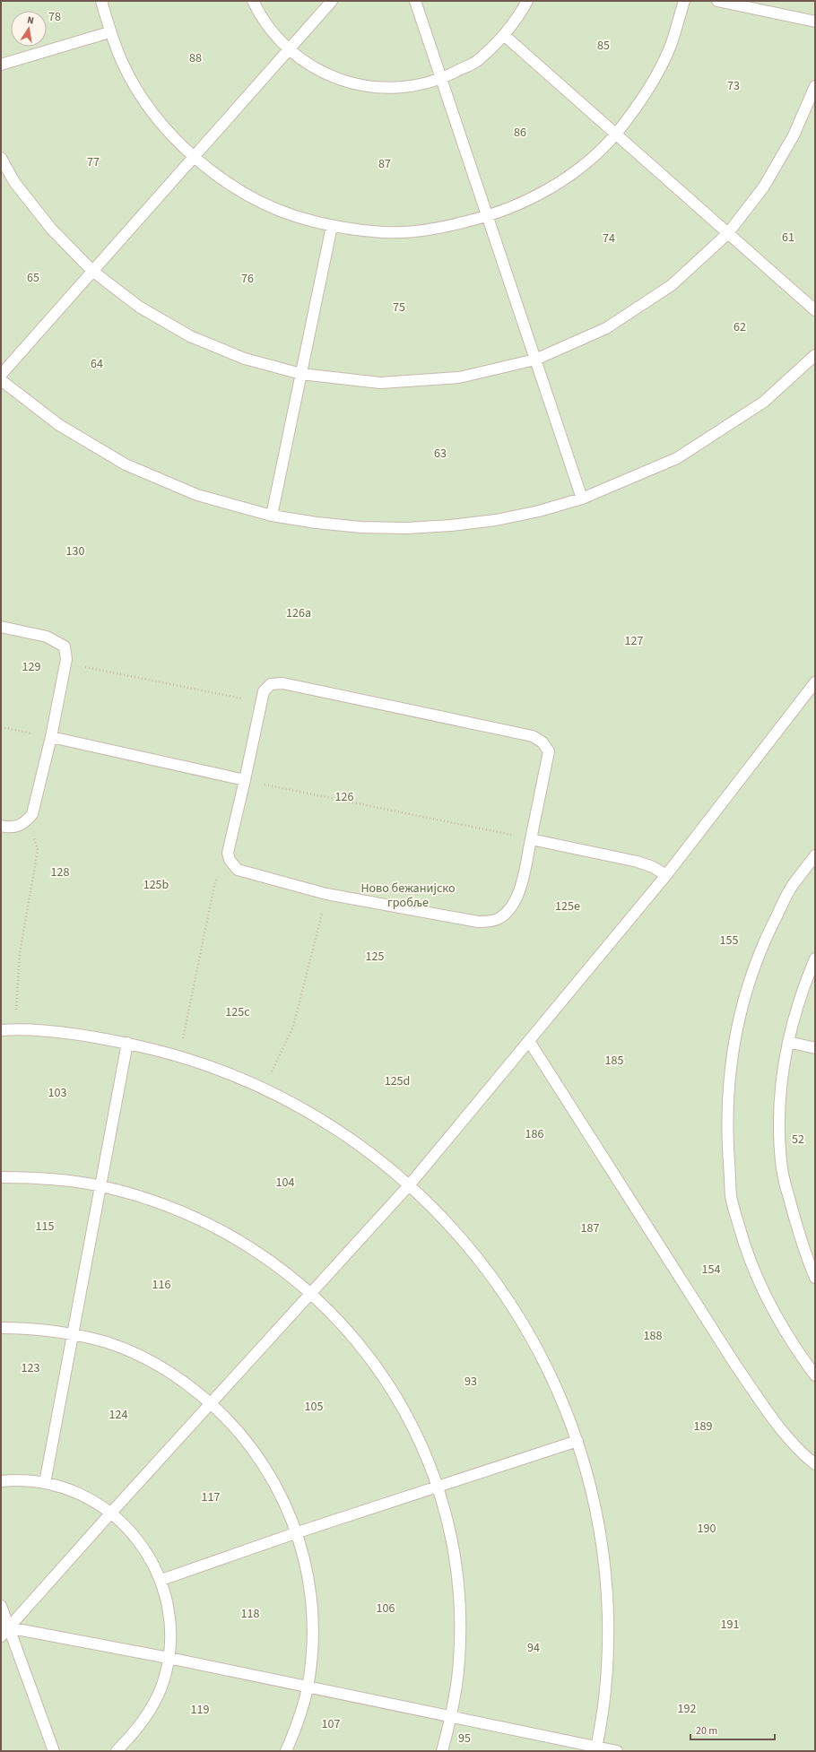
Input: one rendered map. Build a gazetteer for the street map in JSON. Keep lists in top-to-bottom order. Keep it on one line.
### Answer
{"parks":["78","85","88","73","86","77","87","61","74","65","76","75","62","64","63","130","126a","127","129","126","128","125b","Ново бежанијско гробље","125e","155","125","125c","185","125d","103","186","52","104","115","187","154","116","188","123","93","105","124","189","117","190","106","118","191","94","192","119","107","95"],"scale_bar":"20 m","north":"top"}
